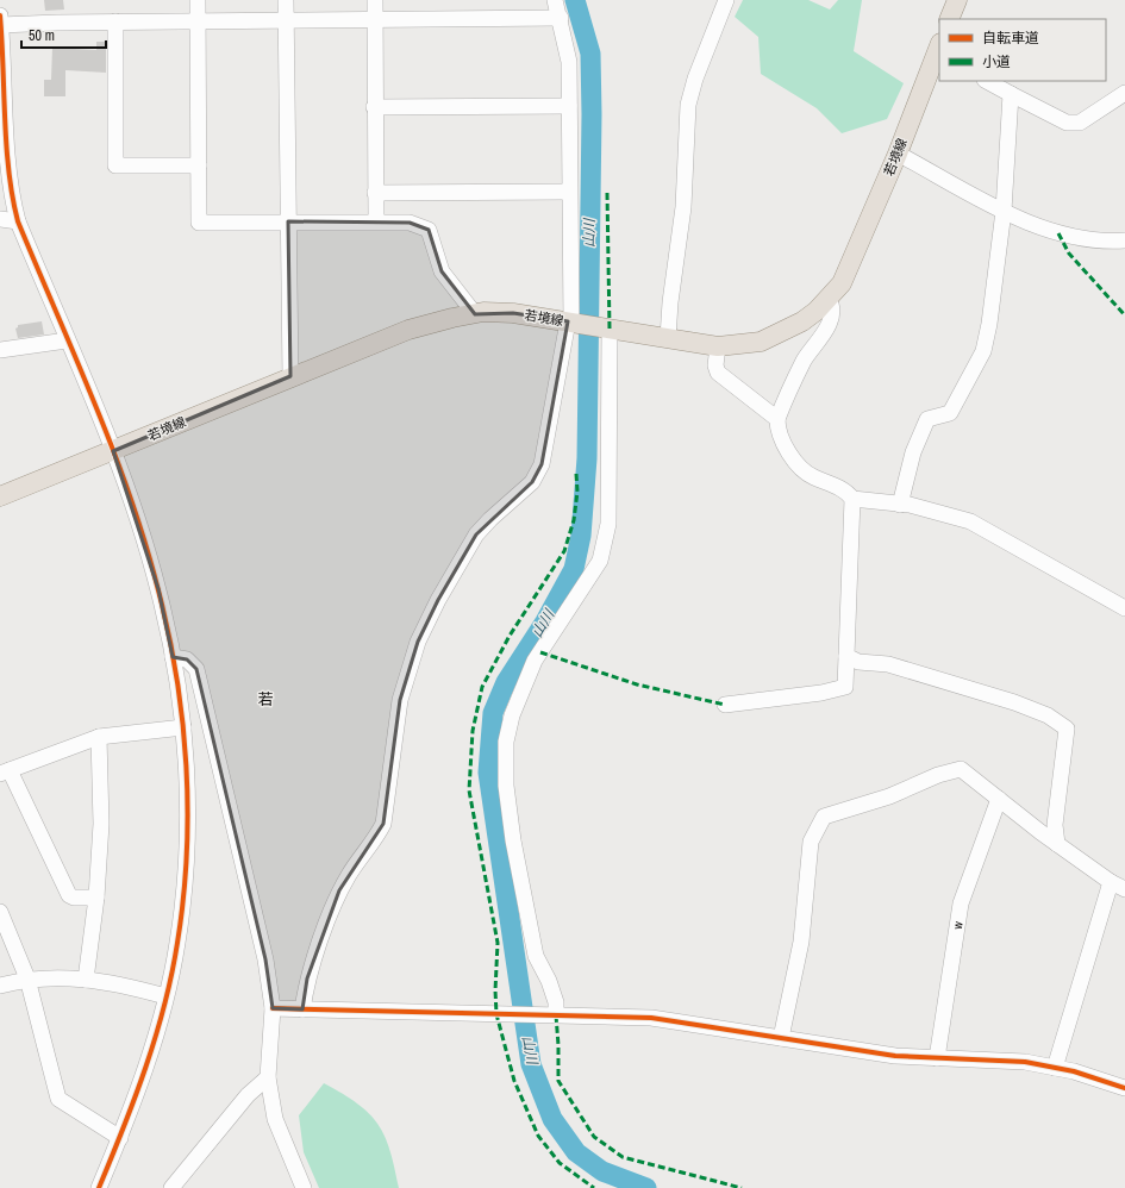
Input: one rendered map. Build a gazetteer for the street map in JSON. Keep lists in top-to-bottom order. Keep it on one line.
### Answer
{"streets":{"main road":["若境線"],"street":["w"]},"districts":["若"],"water":["山川"],"legend":["自転車道","小道"],"scale_bar":"50 m"}
